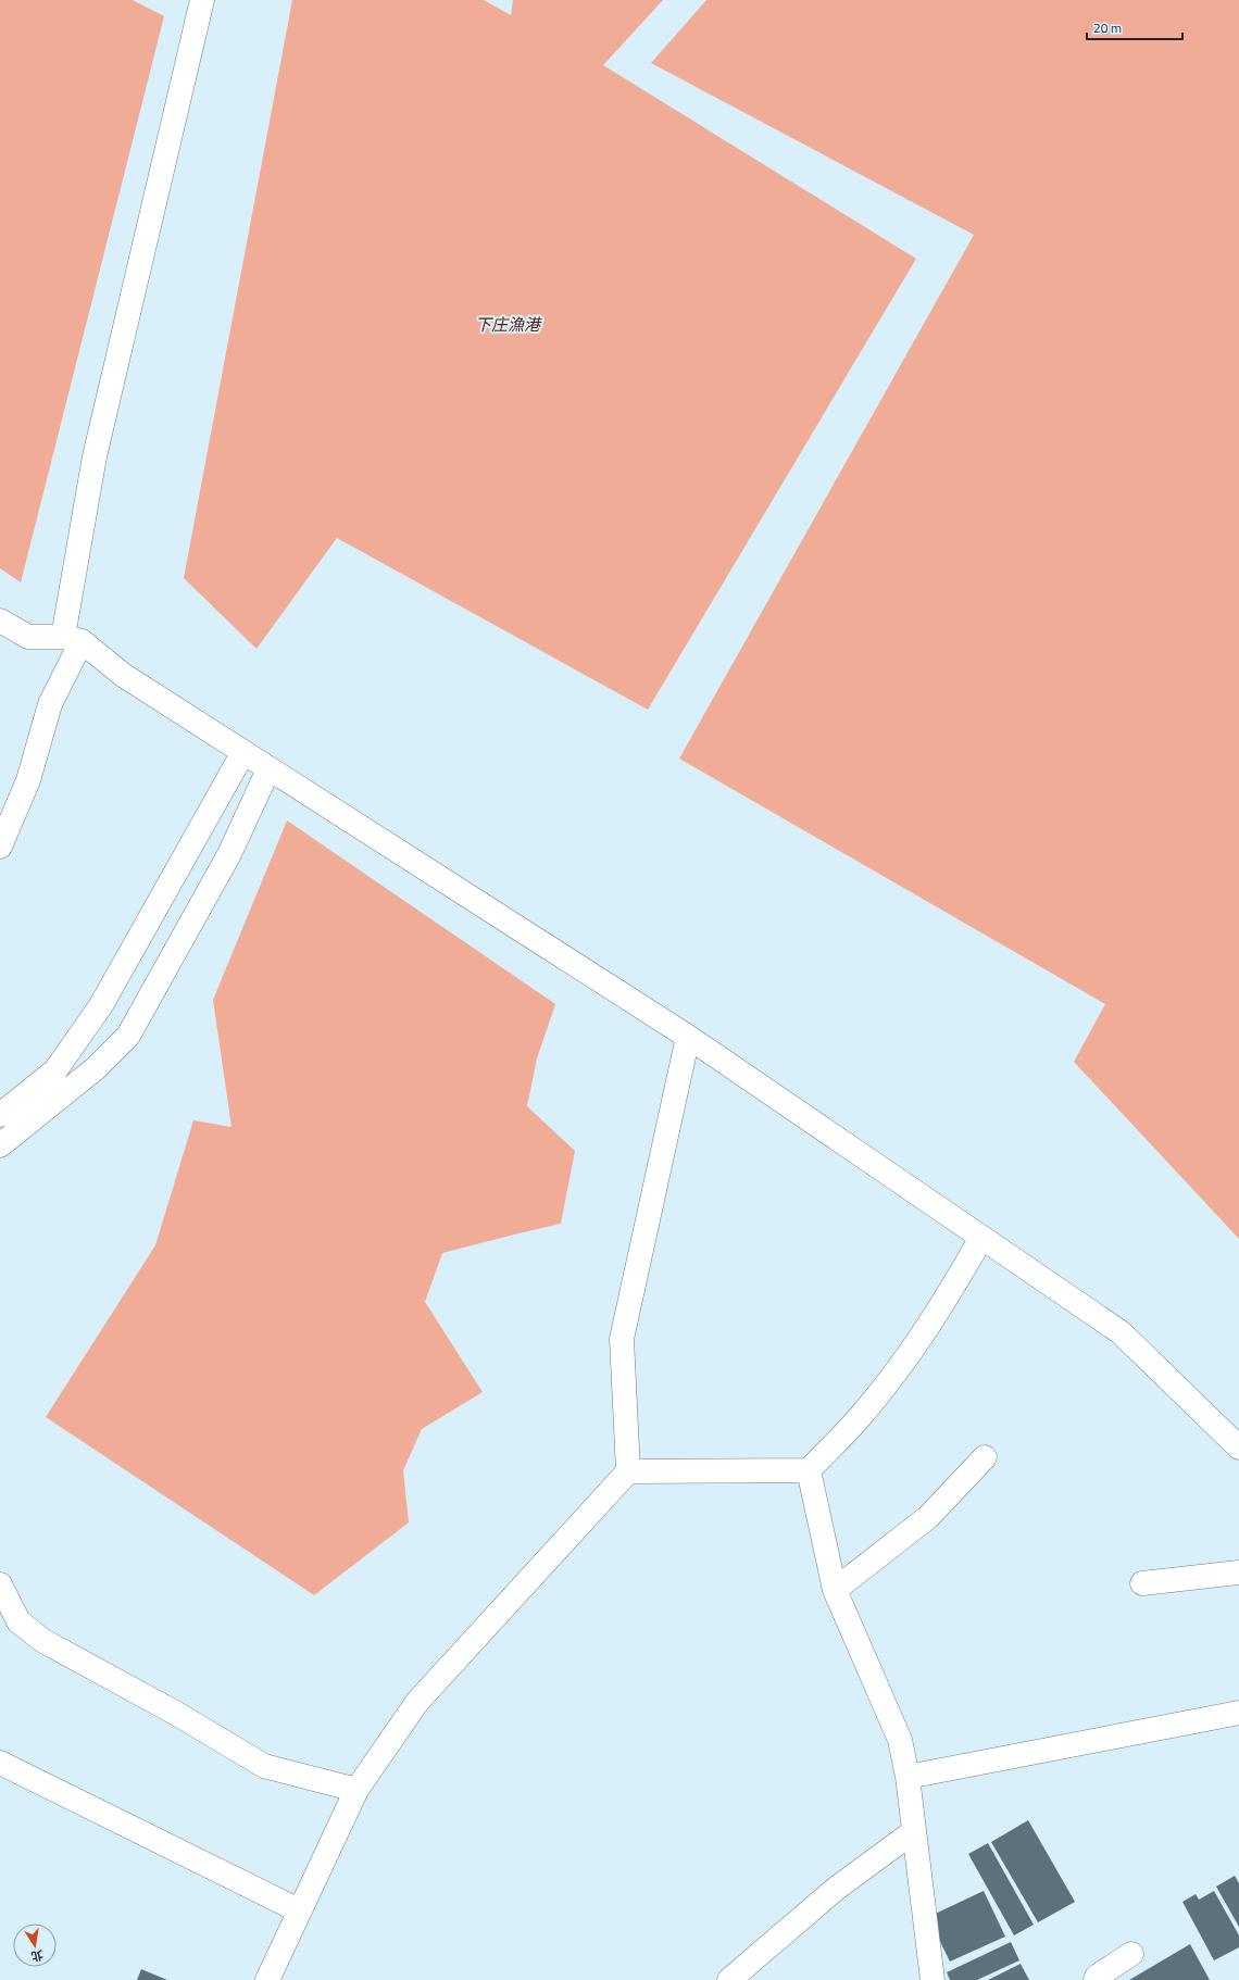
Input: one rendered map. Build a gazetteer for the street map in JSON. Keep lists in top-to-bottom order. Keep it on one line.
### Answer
{"water":["下庄漁港"],"scale_bar":"20 m","north":"bottom"}
